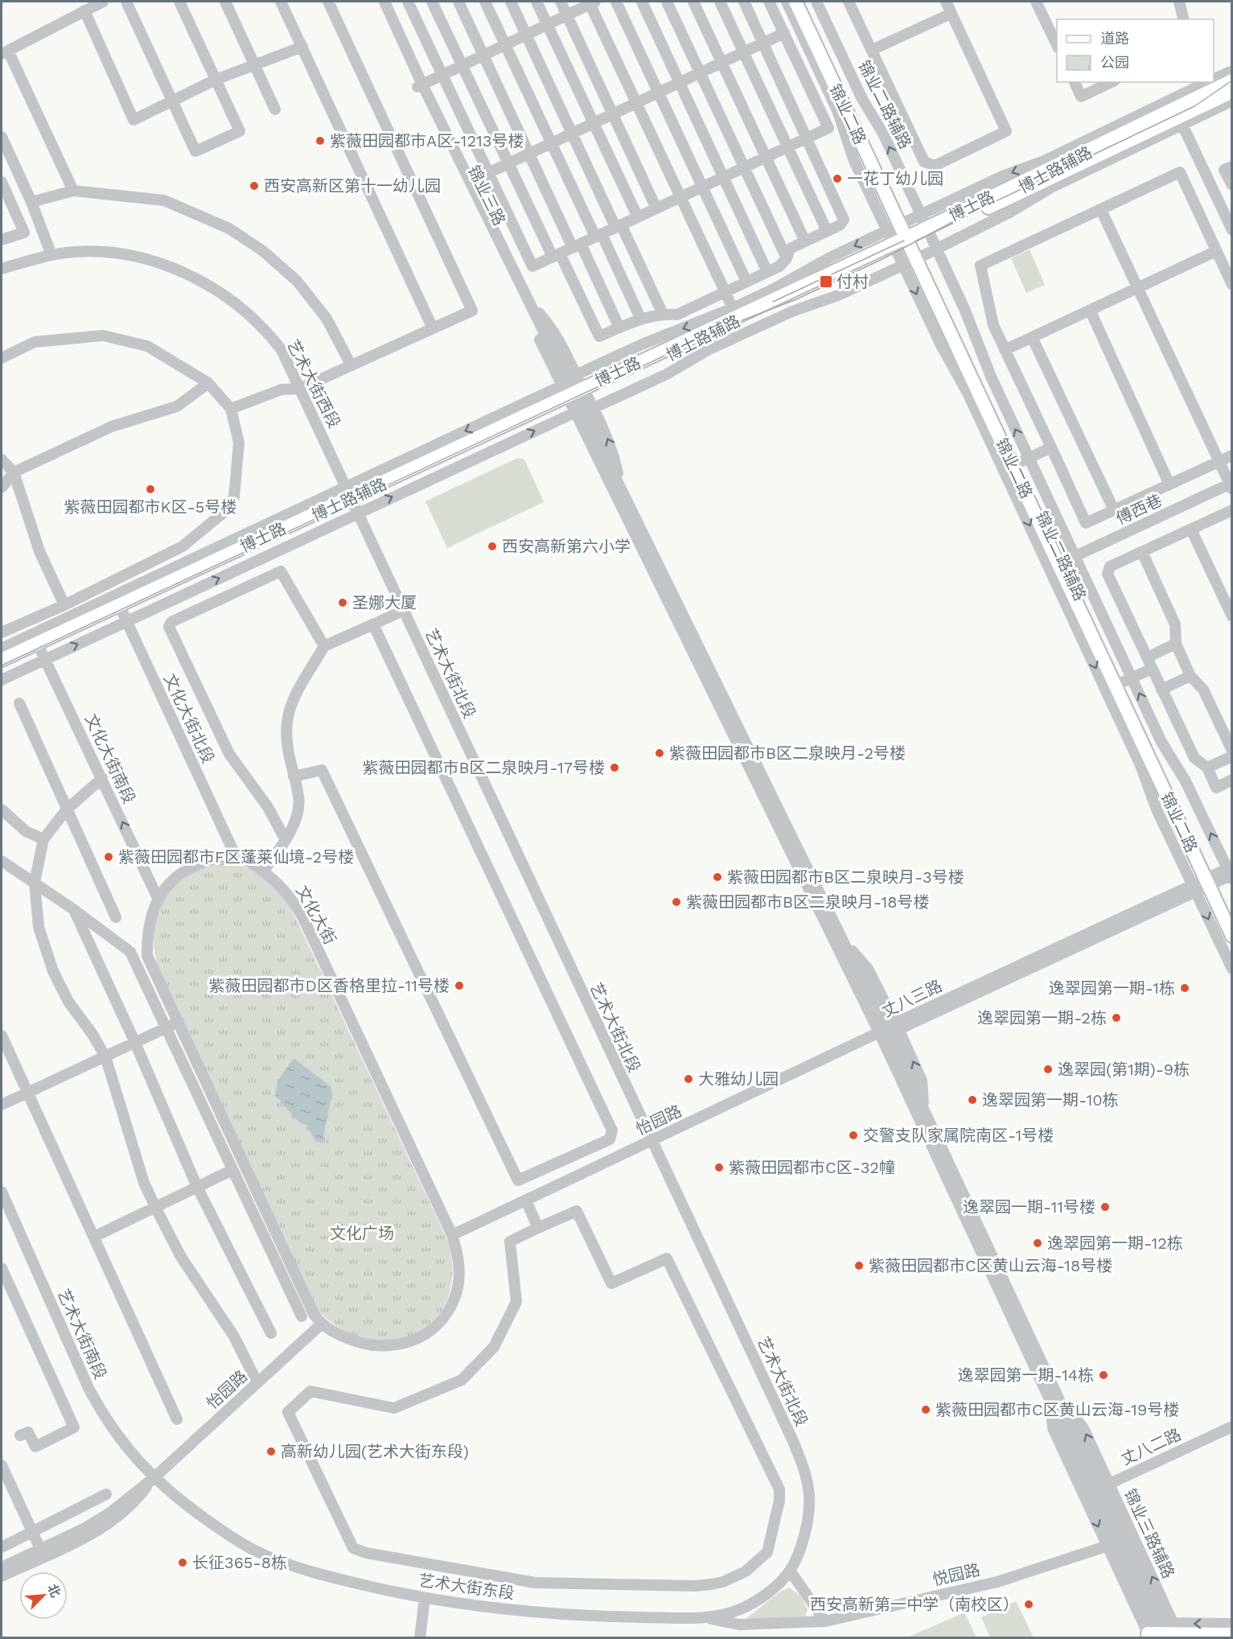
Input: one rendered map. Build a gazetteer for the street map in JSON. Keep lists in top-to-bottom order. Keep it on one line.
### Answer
{"streets":{"main road":["锦业二路","博士路"],"street":["锦业二路辅路","博士路辅路","锦业三路","艺术大街西段","傅西巷","艺术大街北段","文化大街北段","文化大街南段","文化大街","丈八三路","怡园路","艺术大街南段","丈八二路","锦业三路辅路","悦园路","艺术大街东段"]},"crossings":[["锦业二路辅路","锦业二路"],["锦业二路辅路","博士路辅路"],["锦业二路辅路","博士路"],["锦业二路辅路","丈八三路"],["锦业二路","博士路辅路"],["锦业二路","博士路"],["锦业二路","傅西巷"],["锦业二路","丈八三路"],["博士路辅路","锦业三路"],["博士路辅路","博士路"],["博士路辅路","艺术大街西段"],["博士路辅路","艺术大街北段"],["博士路辅路","文化大街北段"],["博士路辅路","文化大街南段"],["锦业三路","博士路"],["博士路","艺术大街西段"],["博士路","艺术大街北段"],["博士路","文化大街北段"],["博士路","文化大街南段"],["艺术大街西段","艺术大街北段"],["艺术大街北段","怡园路"],["艺术大街北段","艺术大街东段"],["文化大街北段","文化大街"],["文化大街南段","文化大街"],["文化大街","怡园路"],["丈八三路","怡园路"],["怡园路","艺术大街南段"],["怡园路","艺术大街东段"],["艺术大街南段","艺术大街东段"],["丈八二路","锦业三路辅路"],["锦业三路辅路","悦园路"],["悦园路","艺术大街东段"]],"parks":["文化广场"],"places":{"other":["紫薇田园都市A区-1213号楼","一花丁幼儿园","西安高新区第十一幼儿园","紫薇田园都市K区-5号楼","西安高新第六小学","圣娜大厦","紫薇田园都市B区二泉映月-2号楼","紫薇田园都市B区二泉映月-17号楼","紫薇田园都市F区蓬莱仙境-2号楼","紫薇田园都市B区二泉映月-3号楼","紫薇田园都市B区二泉映月-18号楼","紫薇田园都市D区香格里拉-11号楼","逸翠园第一期-1栋","逸翠园第一期-2栋","逸翠园(第1期)-9栋","大雅幼儿园","逸翠园第一期-10栋","交警支队家属院南区-1号楼","紫薇田园都市C区-32幢","逸翠园一期-11号楼","逸翠园第一期-12栋","紫薇田园都市C区黄山云海-18号楼","逸翠园第一期-14栋","紫薇田园都市C区黄山云海-19号楼","高新幼儿园(艺术大街东段)","长征365-8栋","西安高新第一中学（南校区）"],"transit":["付村"]},"legend":["道路","公园"],"north":"top right"}
